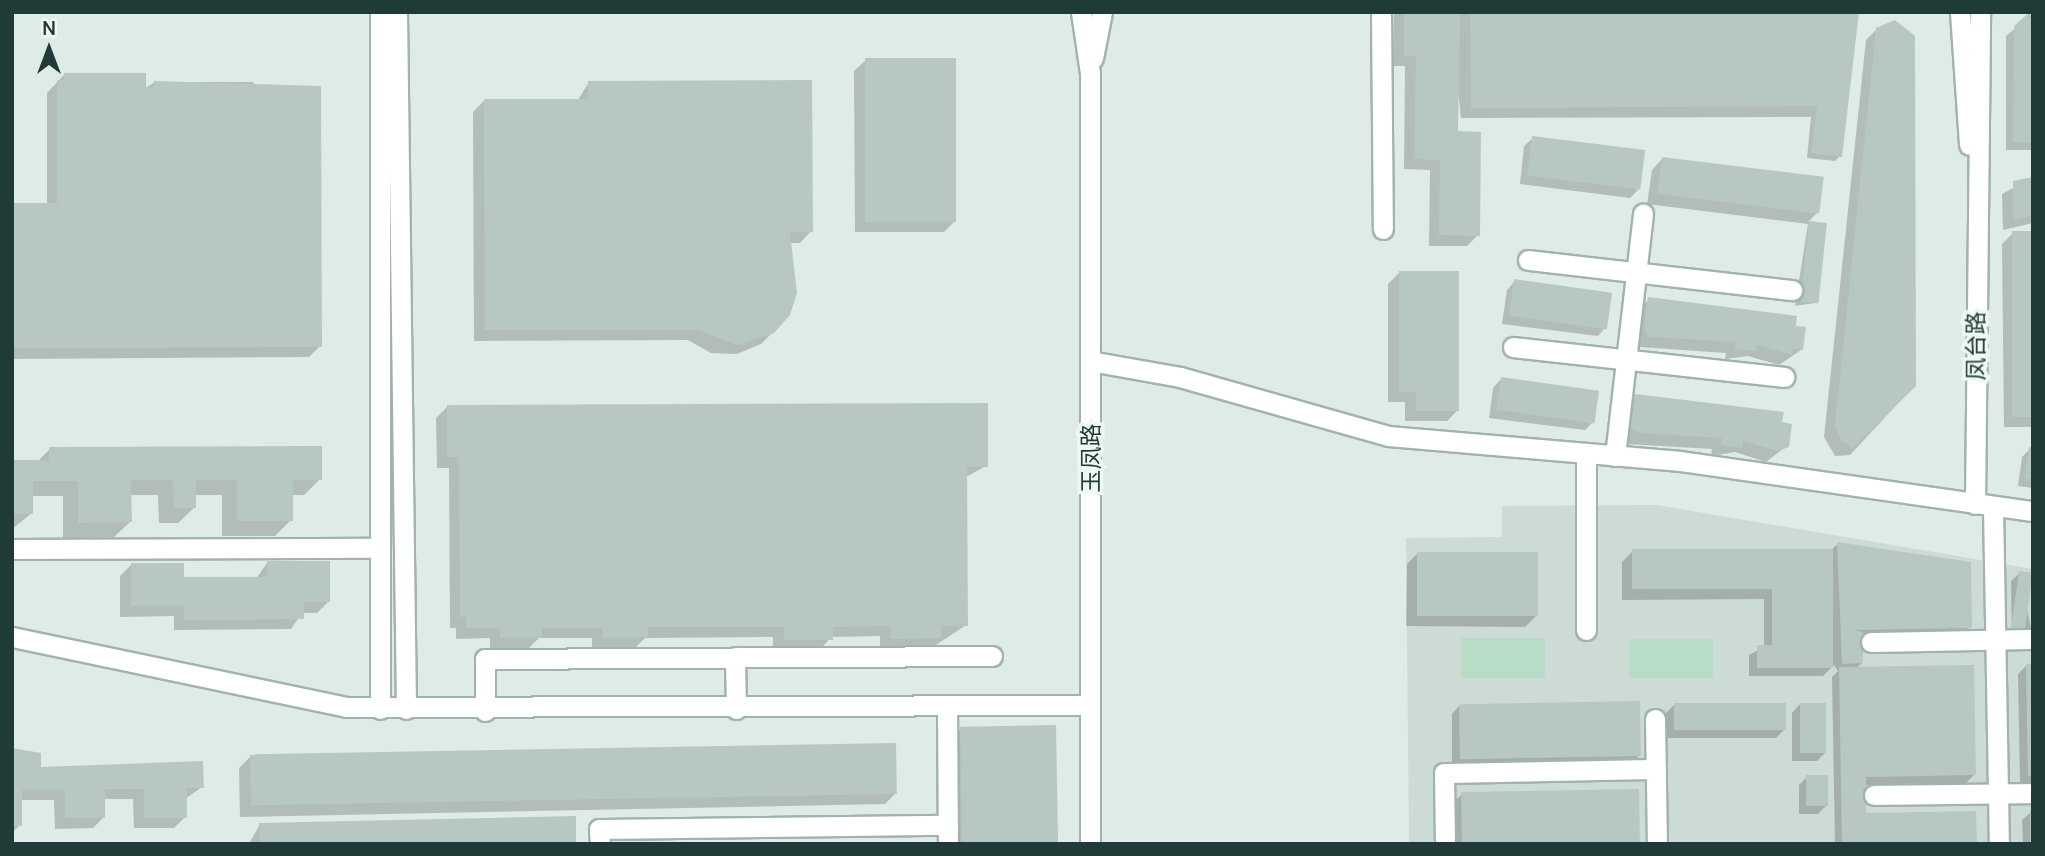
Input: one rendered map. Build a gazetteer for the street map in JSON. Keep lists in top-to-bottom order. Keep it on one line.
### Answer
{"streets":{"street":["凤台路","玉凤路"]},"north":"top"}
